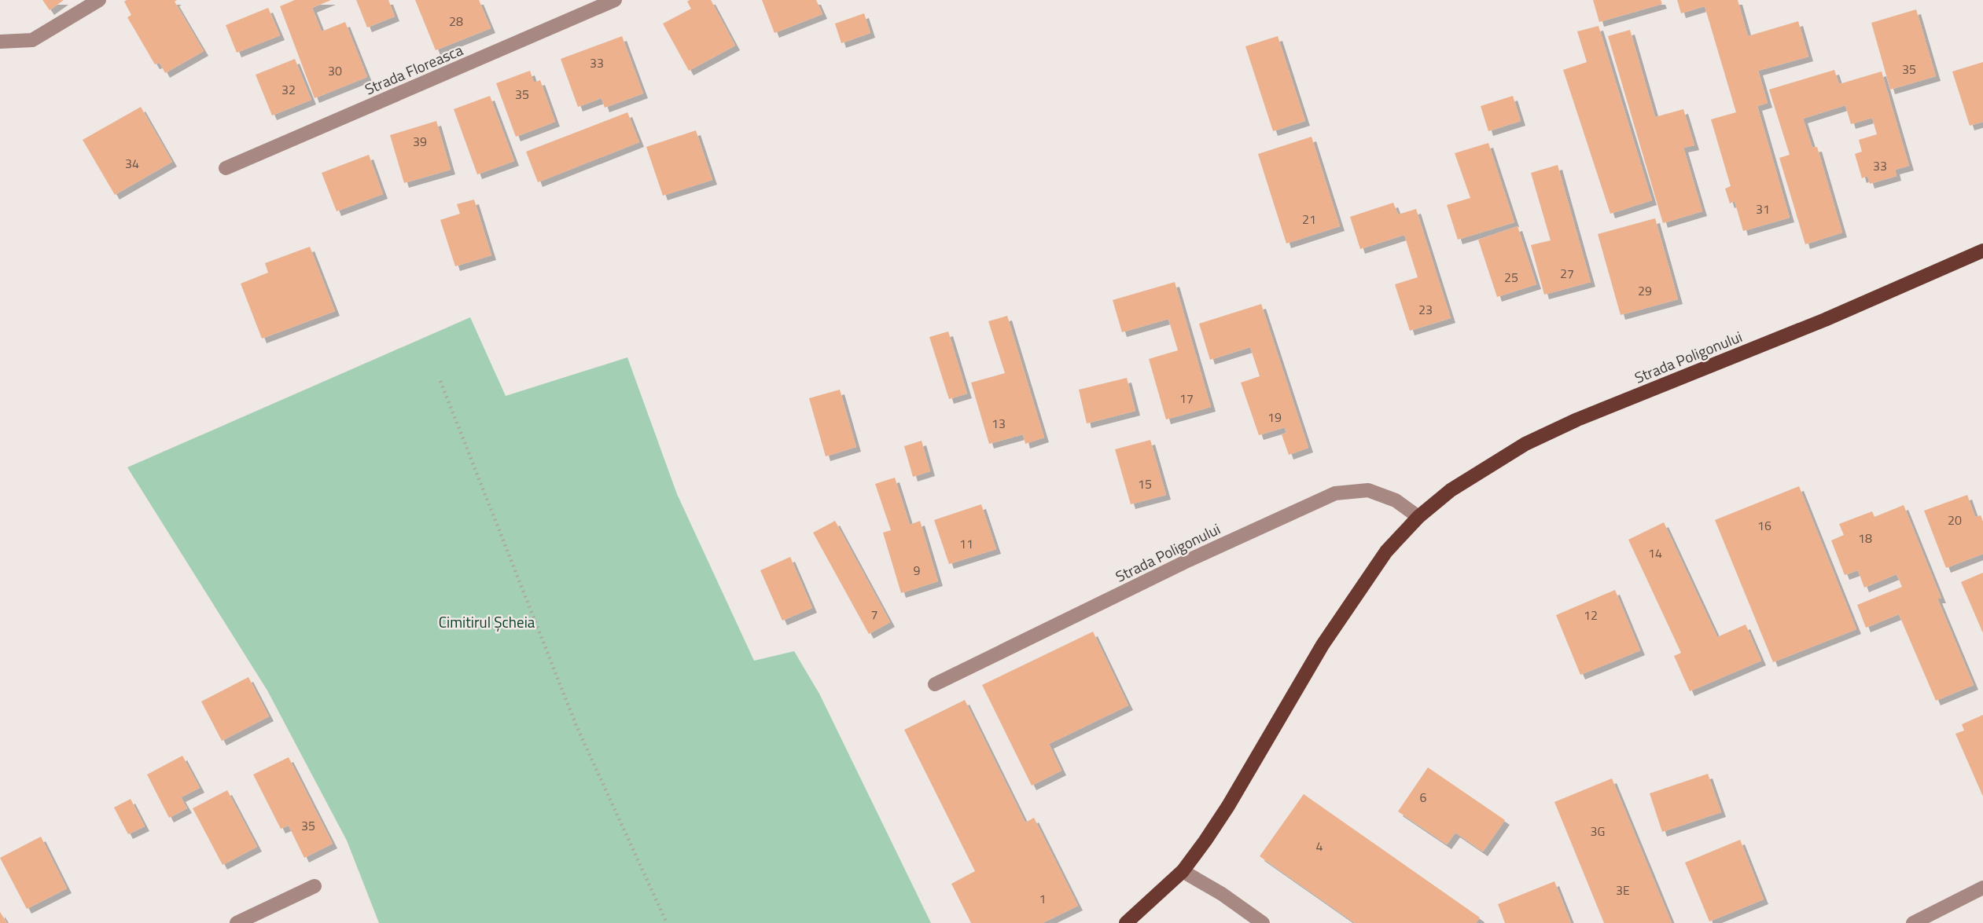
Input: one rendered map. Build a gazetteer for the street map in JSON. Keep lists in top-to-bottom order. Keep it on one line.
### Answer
{"streets":{"main road":["Strada Poligonului"],"street":["Strada Floreasca"]},"parks":["Cimitirul Șcheia"],"house_numbers":["28","33","35","30","32","35","39","34","33","31","21","27","25","29","23","17","19","13","15","20","16","18","11","14","9","7","12","6","35","3G","4","3E","1"]}
